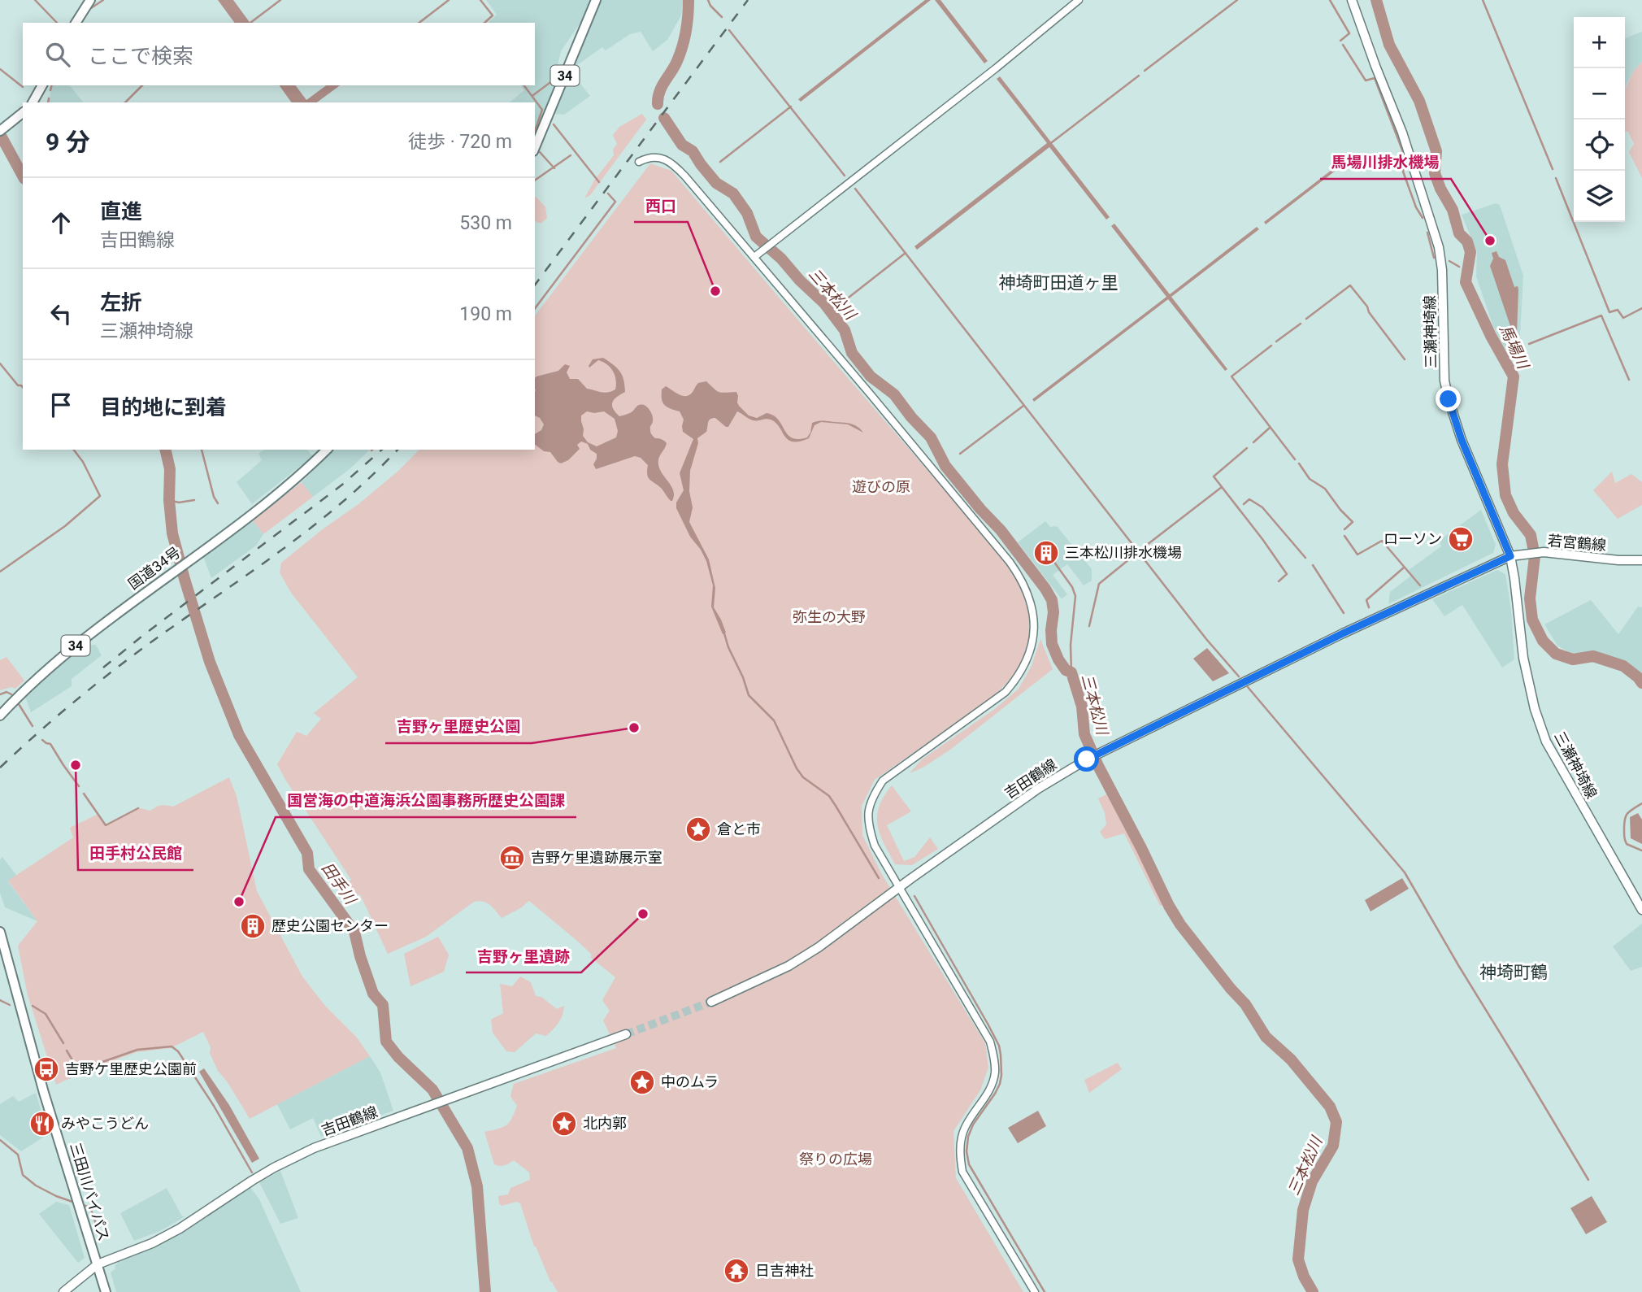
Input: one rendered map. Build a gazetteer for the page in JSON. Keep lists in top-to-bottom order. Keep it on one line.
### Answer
{"streets":{"highway":["34","国道34号","三田川バイパス"],"main road":["三瀬神埼線","若宮鶴線","吉田鶴線"]},"crossings":[["三瀬神埼線","若宮鶴線"],["三瀬神埼線","吉田鶴線"],["若宮鶴線","吉田鶴線"],["吉田鶴線","三田川バイパス"]],"districts":["神埼町田道ヶ里","神埼町鶴"],"water":["三本松川","馬場川","田手川"],"parks":["遊びの原","弥生の大野","祭りの広場"],"places":{"other":["馬場川排水機場","西口","吉野ヶ里歴史公園","田手村公民館","国営海の中道海浜公園事務所歴史公園課","吉野ヶ里遺跡"],"supermarket":["ローソン"],"building":["三本松川排水機場","歴史公園センター"],"place":["倉と市","中のムラ","北内郭"],"museum":["吉野ケ里遺跡展示室"],"bus stop":["吉野ケ里歴史公園前"],"restaurant":["みやこうどん"],"temple":["日吉神社"]},"page":{"map_buttons":["+","−"],"search":"ここで検索","heading":["9 分","徒歩 · 720 m"],"list":[["直進","吉田鶴線","530 m"],["左折","三瀬神埼線","190 m"],"目的地に到着"]}}
